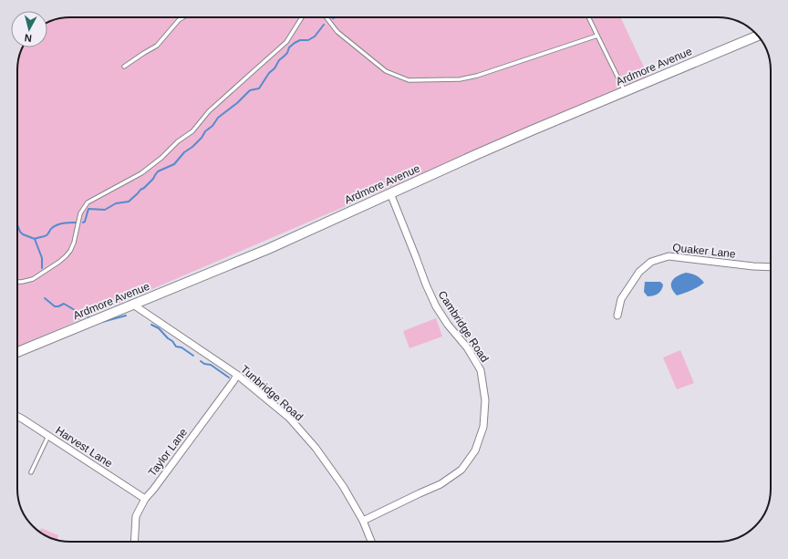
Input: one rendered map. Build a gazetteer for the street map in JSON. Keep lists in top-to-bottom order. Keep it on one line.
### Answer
{"streets":{"street":["Ardmore Avenue","Quaker Lane","Cambridge Road","Tunbridge Road","Harvest Lane","Taylor Lane"]},"crossings":[["Ardmore Avenue","Cambridge Road"],["Ardmore Avenue","Tunbridge Road"],["Cambridge Road","Tunbridge Road"],["Tunbridge Road","Taylor Lane"],["Harvest Lane","Taylor Lane"]],"north":"bottom"}
